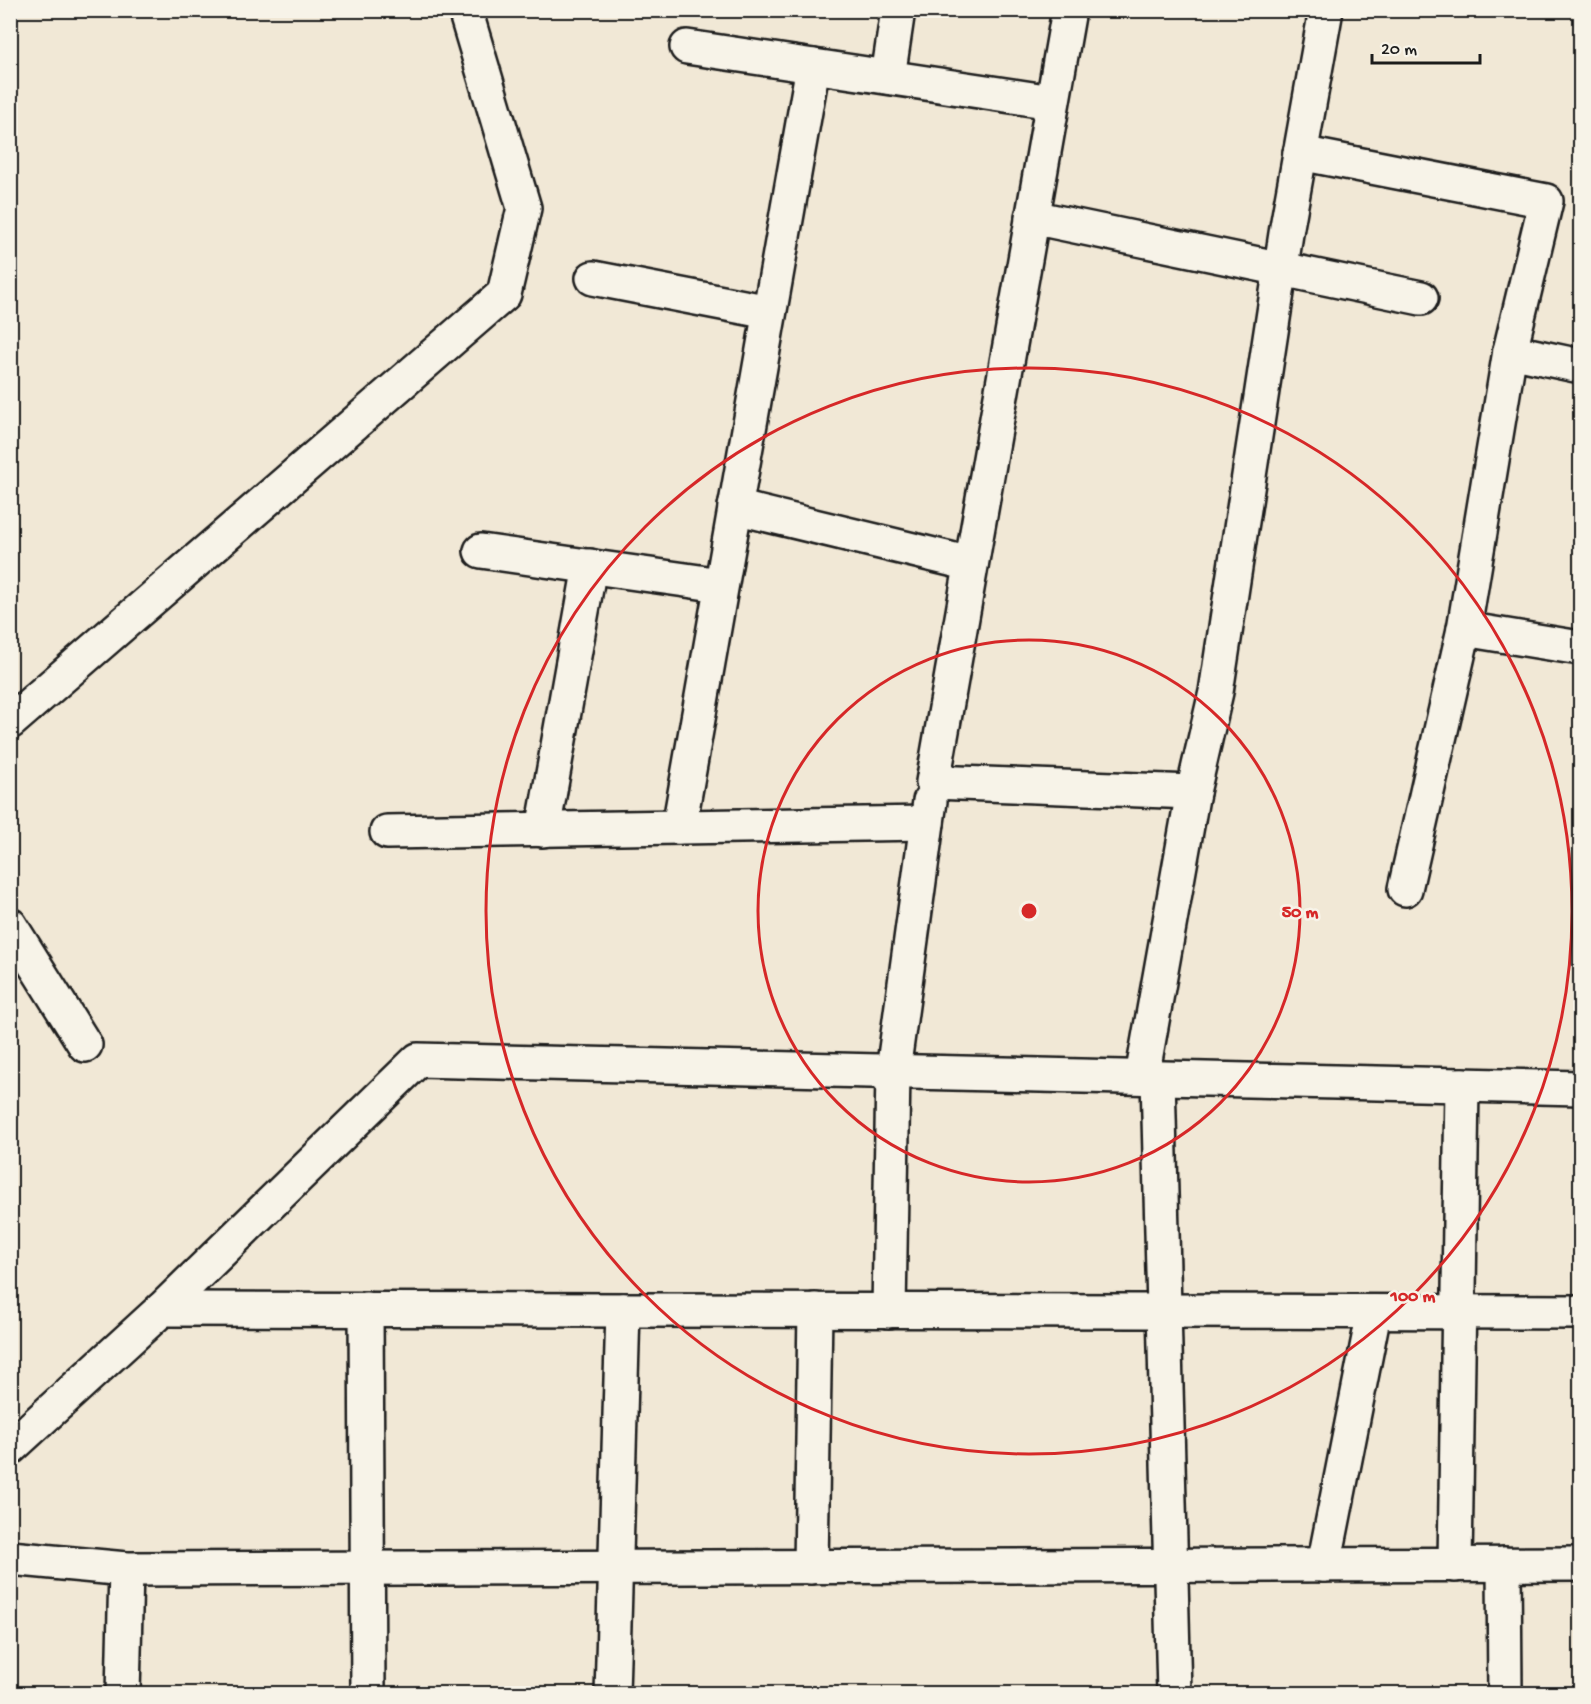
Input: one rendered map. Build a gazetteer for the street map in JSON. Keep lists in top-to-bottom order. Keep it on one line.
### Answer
{"scale_bar":"20 m","rings":["50 m","100 m"]}
